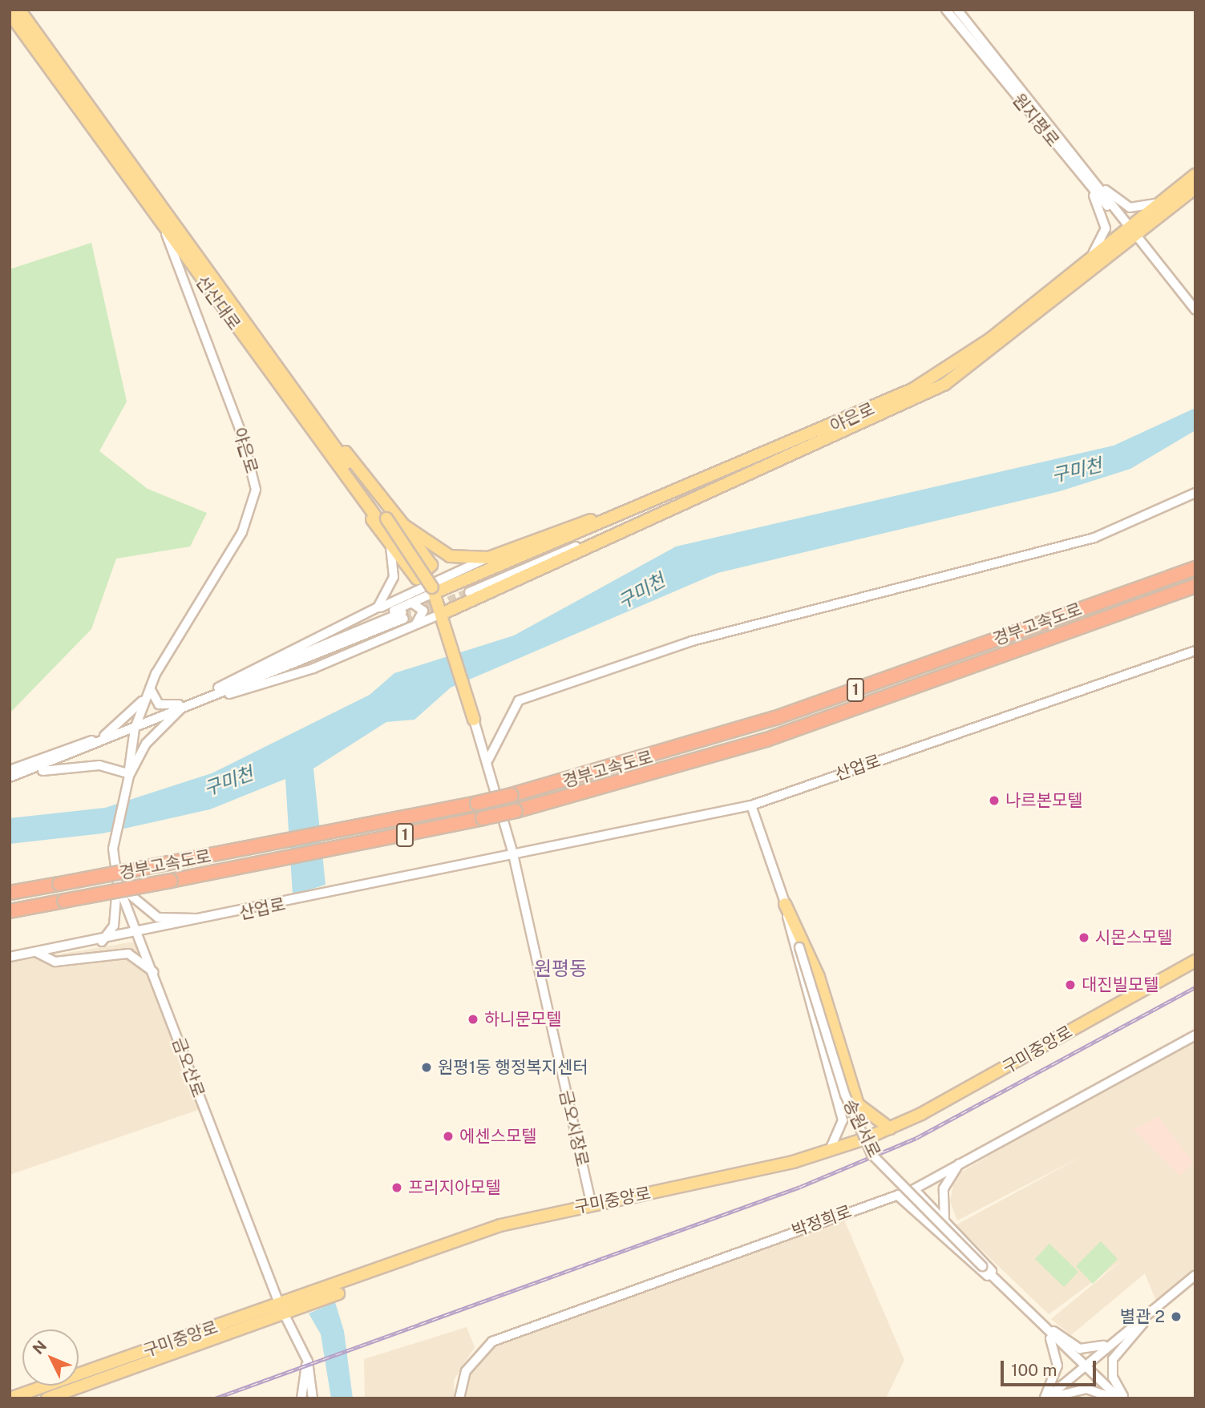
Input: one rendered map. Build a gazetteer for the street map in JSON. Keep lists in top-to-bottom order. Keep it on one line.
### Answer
{"streets":{"highway":["경부고속도로","1"],"main road":["선산대로","야은로","구미중앙로"],"street":["원지평로","산업로","금오산로","금오시장로","송원서로","박정희로"]},"crossings":[["원지평로","야은로"],["선산대로","야은로"],["야은로","금오산로"],["산업로","금오산로"],["산업로","금오시장로"],["산업로","송원서로"],["구미중앙로","금오산로"],["구미중앙로","금오시장로"]],"districts":["원평동"],"water":["구미천"],"places":["나르본모텔","시몬스모텔","대진빌모텔","하니문모텔","원평1동 행정복지센터","에센스모텔","프리지아모텔","별관 2"],"scale_bar":"100 m","north":"top left"}
